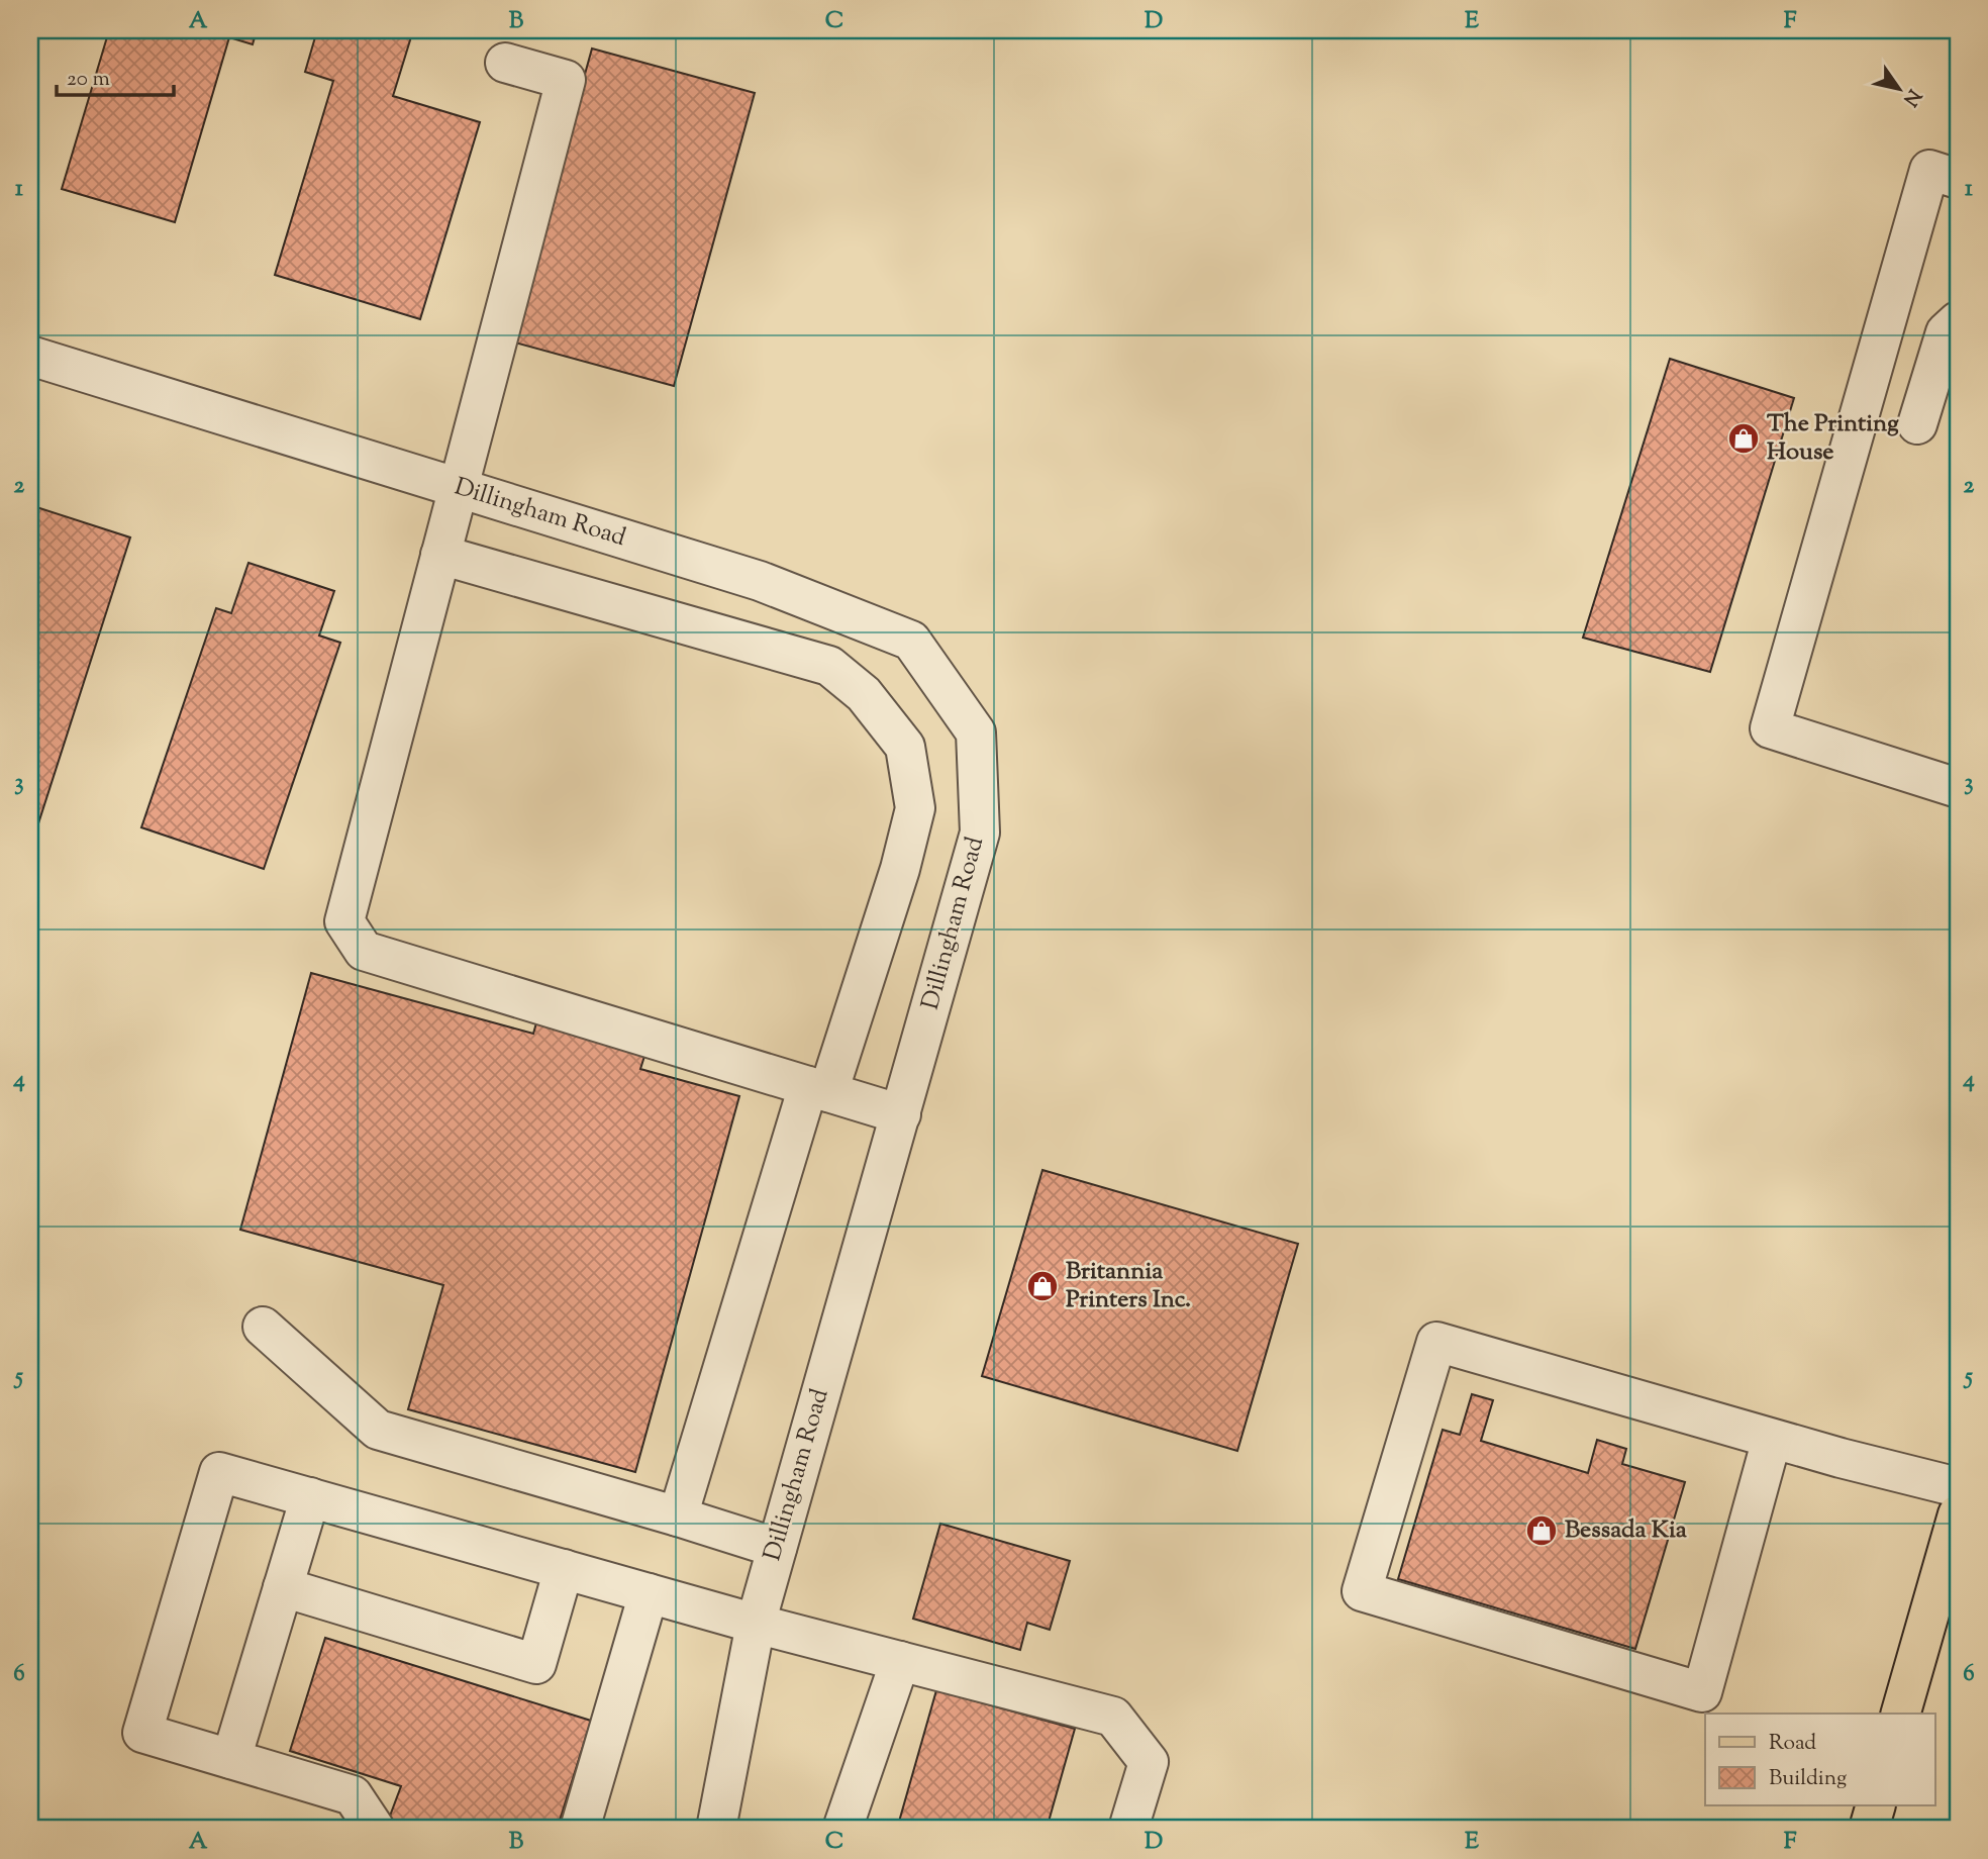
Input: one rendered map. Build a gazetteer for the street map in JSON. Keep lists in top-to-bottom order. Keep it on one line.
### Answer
{"streets":{"street":["Dillingham Road"]},"places":{"shop":["The Printing House","Britannia Printers Inc.","Bessada Kia"]},"legend":["Road","Building"],"scale_bar":"20 m","north":"bottom right","grid":{"columns":["A","B","C","D","E","F"],"rows":["1","2","3","4","5","6"]}}
